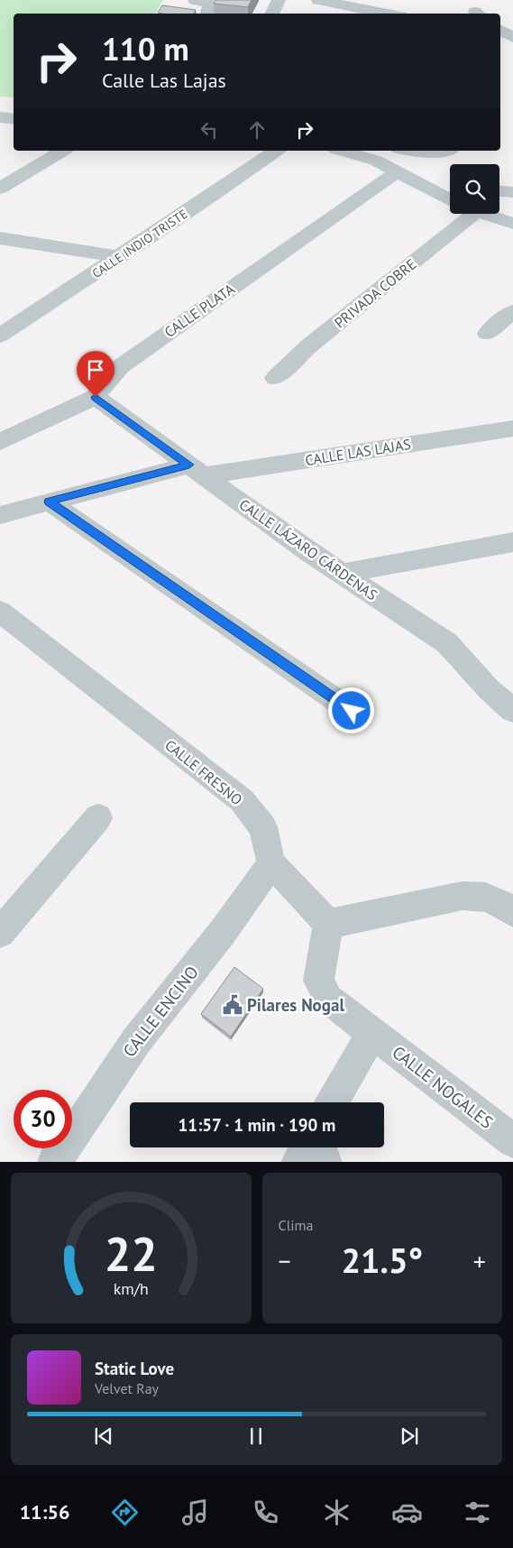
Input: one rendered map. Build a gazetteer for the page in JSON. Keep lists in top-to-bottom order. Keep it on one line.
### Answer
{"streets":{"street":["CALLE INDIO TRISTE","PRIVADA COBRE","CALLE PLATA","CALLE LAS LAJAS","CALLE LÁZARO CÁRDENAS","CALLE FRESNO","CALLE ENCINO","CALLE NOGALES"]},"crossings":[["CALLE PLATA","CALLE LÁZARO CÁRDENAS"],["CALLE LAS LAJAS","CALLE LÁZARO CÁRDENAS"],["CALLE FRESNO","CALLE ENCINO"]],"places":{"public building":["Pilares Nogal"]},"page":{"turn":["110 m","Calle Las Lajas"],"limit":"30","trip":"11:57 · 1 min · 190 m","tile":"Clima","heat":["−","21.5°","+"],"song":["Static Love","Velvet Ray"],"tabs":"11:56","gauge":["22","km/h"]}}
